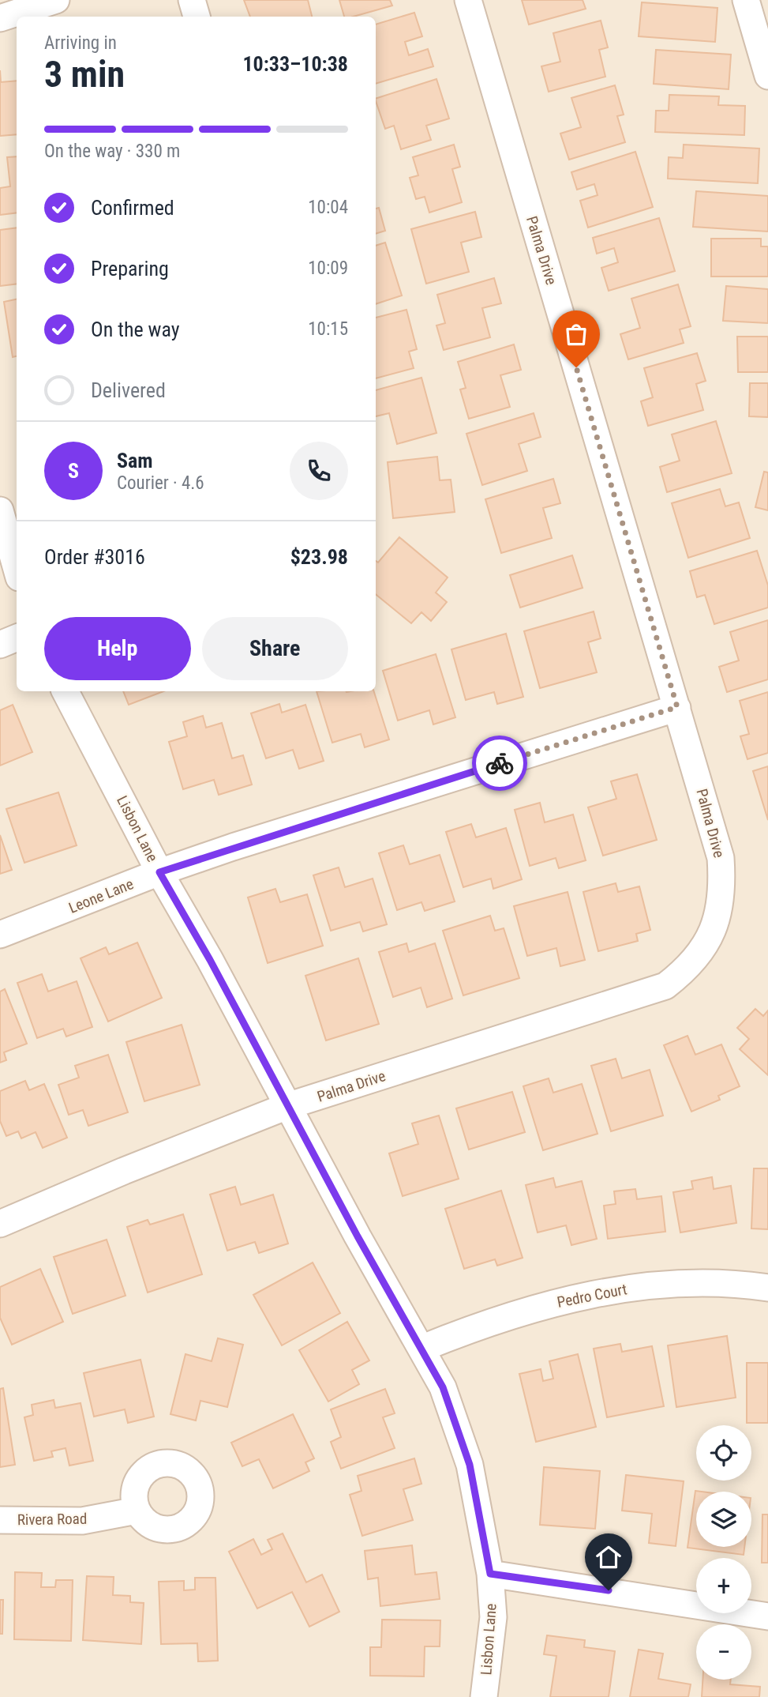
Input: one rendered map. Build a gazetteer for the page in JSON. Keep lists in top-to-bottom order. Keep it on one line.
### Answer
{"streets":{"street":["Palma Drive","Lisbon Lane","Leone Lane","Pedro Court","Rivera Road"]},"crossings":[["Palma Drive","Lisbon Lane"],["Palma Drive","Leone Lane"],["Lisbon Lane","Leone Lane"],["Lisbon Lane","Pedro Court"]],"page":{"heading":["3 min","Arriving in","10:33–10:38"],"panel":["Sam","Courier · 4.6","Order #3016","$23.98"],"bar":"On the way · 330 m","list":[["Confirmed","10:04"],["Preparing","10:09"],["On the way","10:15"],"Delivered"],"round":"S","buttons":["Help","Share"],"map_buttons":["+","−"]}}
